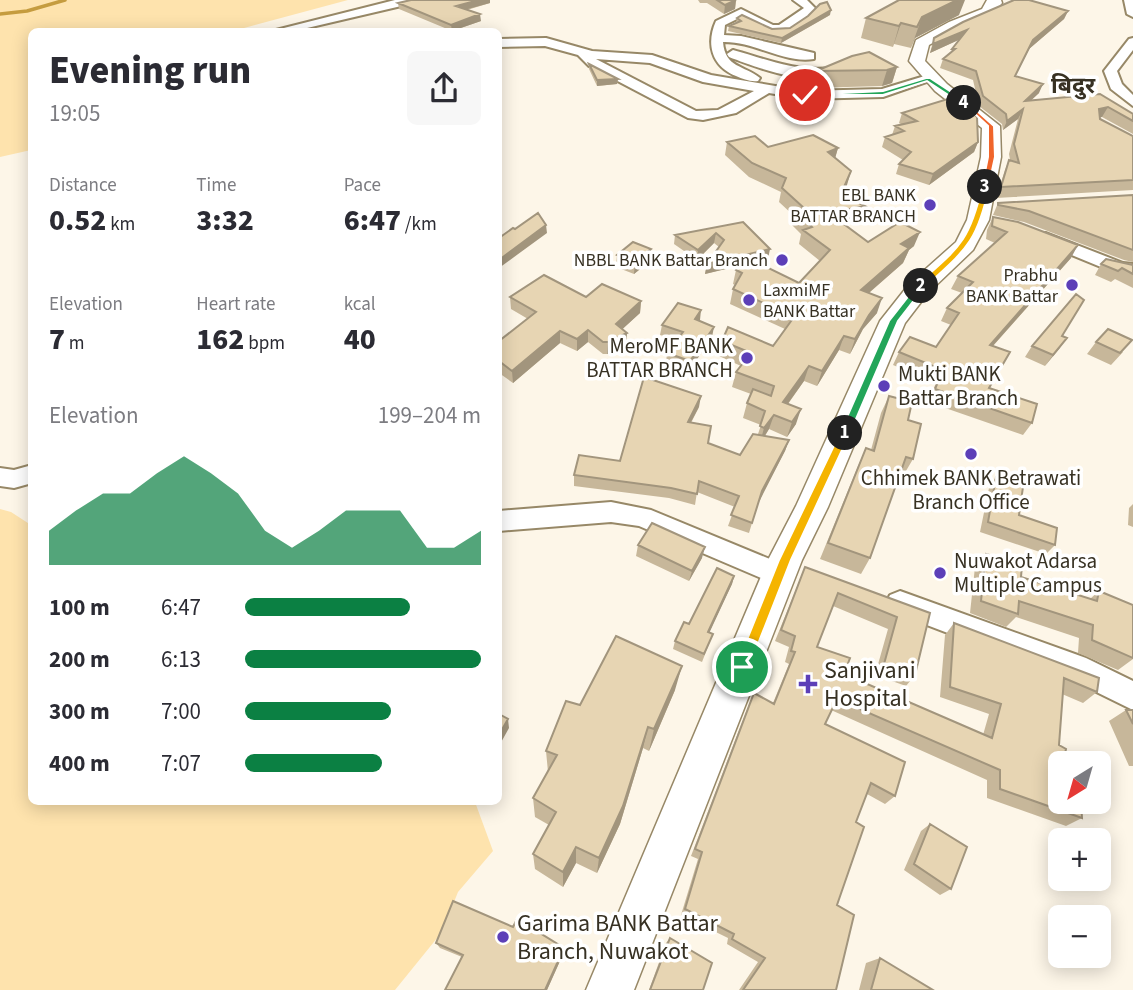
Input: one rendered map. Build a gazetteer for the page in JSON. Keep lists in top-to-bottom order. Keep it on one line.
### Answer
{"districts":["बिदुर"],"places":{"other":["EBL BANK BATTAR BRANCH","NBBL BANK Battar Branch","Prabhu BANK Battar","LaxmiMF BANK Battar","MeroMF BANK BATTAR BRANCH","Mukti BANK Battar Branch","Chhimek BANK Betrawati Branch Office","Nuwakot Adarsa Multiple Campus","Garima BANK Battar Branch, Nuwakot"],"health":["Sanjivani Hospital"]},"north":"bottom left","page":{"heading":["Evening run","19:05"],"pins":["4","3","2","1"],"stats":[["Distance","0.52 km"],["Time","3:32"],["Pace","6:47 /km"],["Elevation","7 m"],["Heart rate","162 bpm"],["kcal","40"]],"chart":["Elevation","199–204 m"],"list":[{"name":"100 m","note":"6:47"},{"name":"200 m","note":"6:13"},{"name":"300 m","note":"7:00"},{"name":"400 m","note":"7:07"}],"map_buttons":["+","−"]}}
